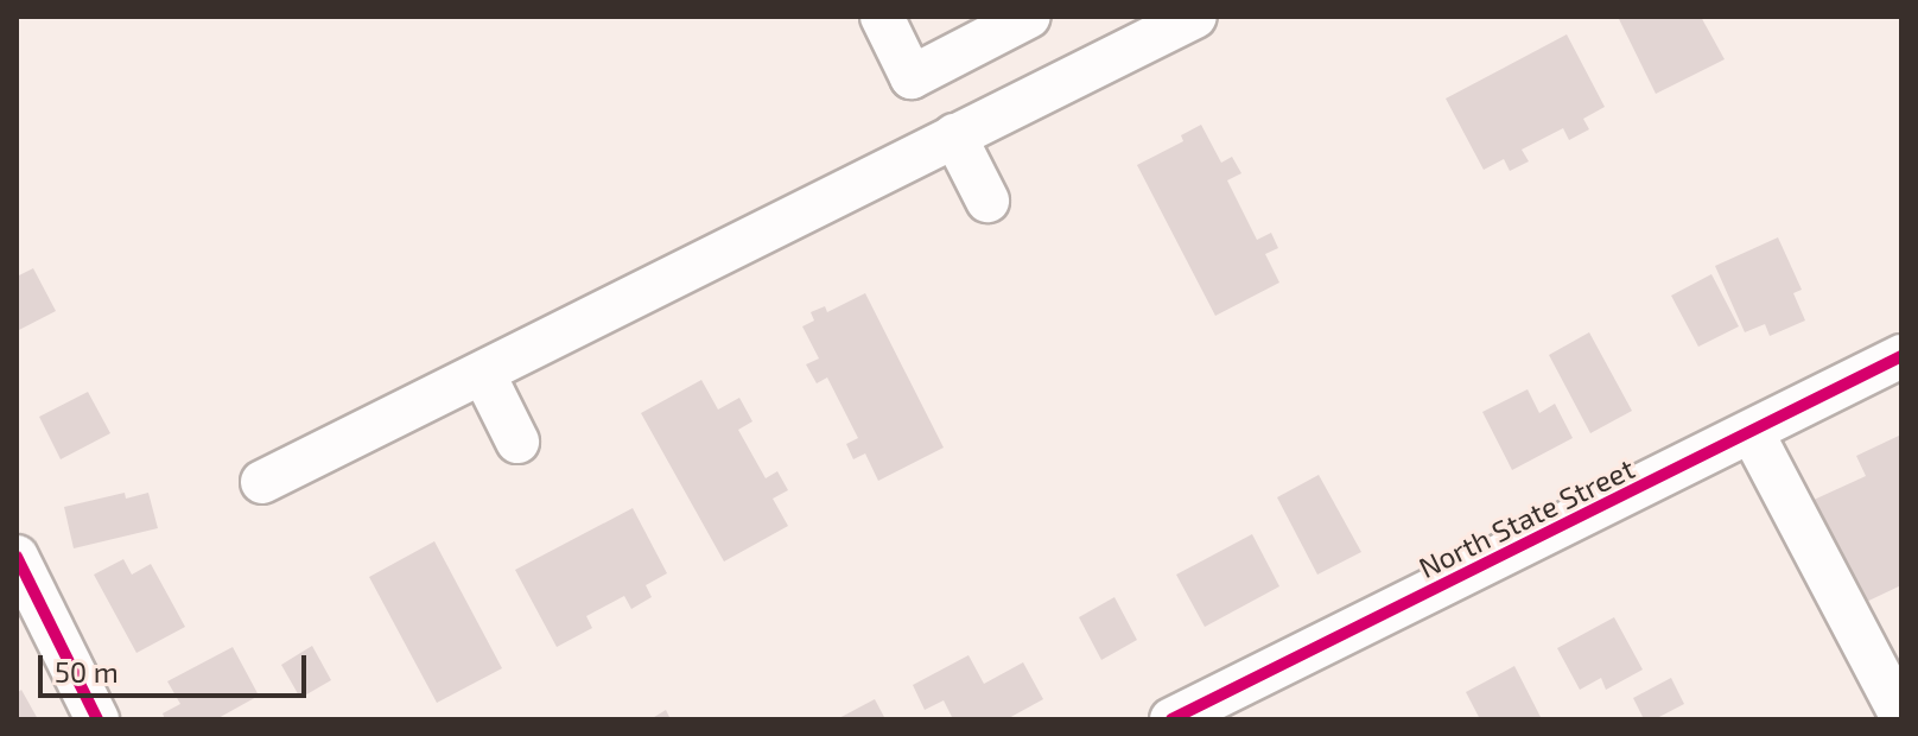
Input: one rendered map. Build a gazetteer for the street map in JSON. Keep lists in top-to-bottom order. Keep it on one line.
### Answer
{"streets":{"street":["North State Street"]},"scale_bar":"50 m"}
